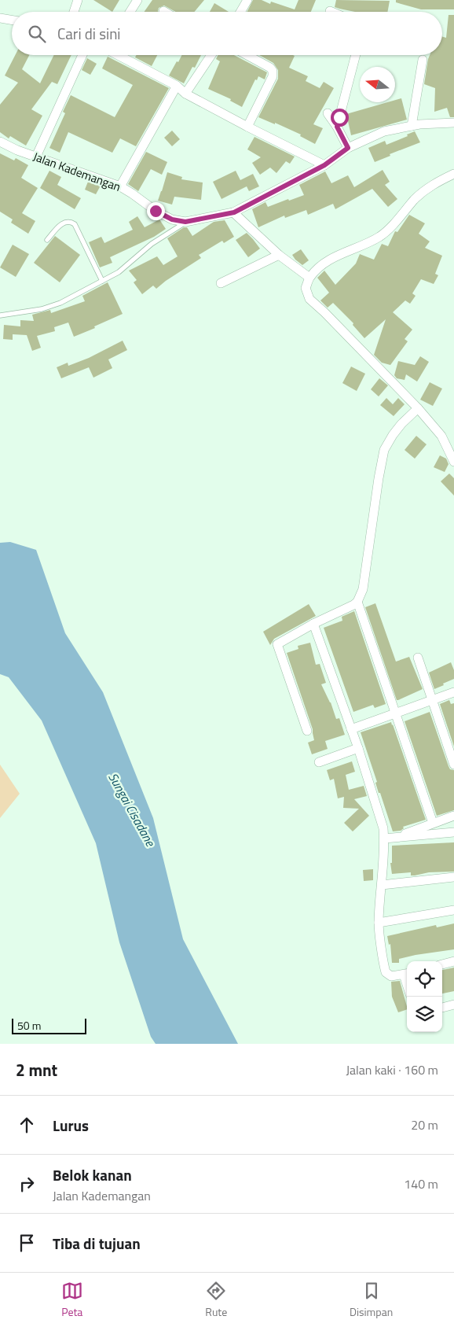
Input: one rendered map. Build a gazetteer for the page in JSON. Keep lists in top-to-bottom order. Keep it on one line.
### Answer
{"streets":{"street":["Jalan Kademangan"]},"water":["Sungai Cisadane"],"scale_bar":"50 m","north":"left","page":{"search":"Cari di sini","scale":"50 m","heading":["2 mnt","Jalan kaki · 160 m"],"list":[["Lurus","20 m"],["Belok kanan","Jalan Kademangan","140 m"],"Tiba di tujuan"],"nav":["Peta","Rute","Disimpan"]}}
